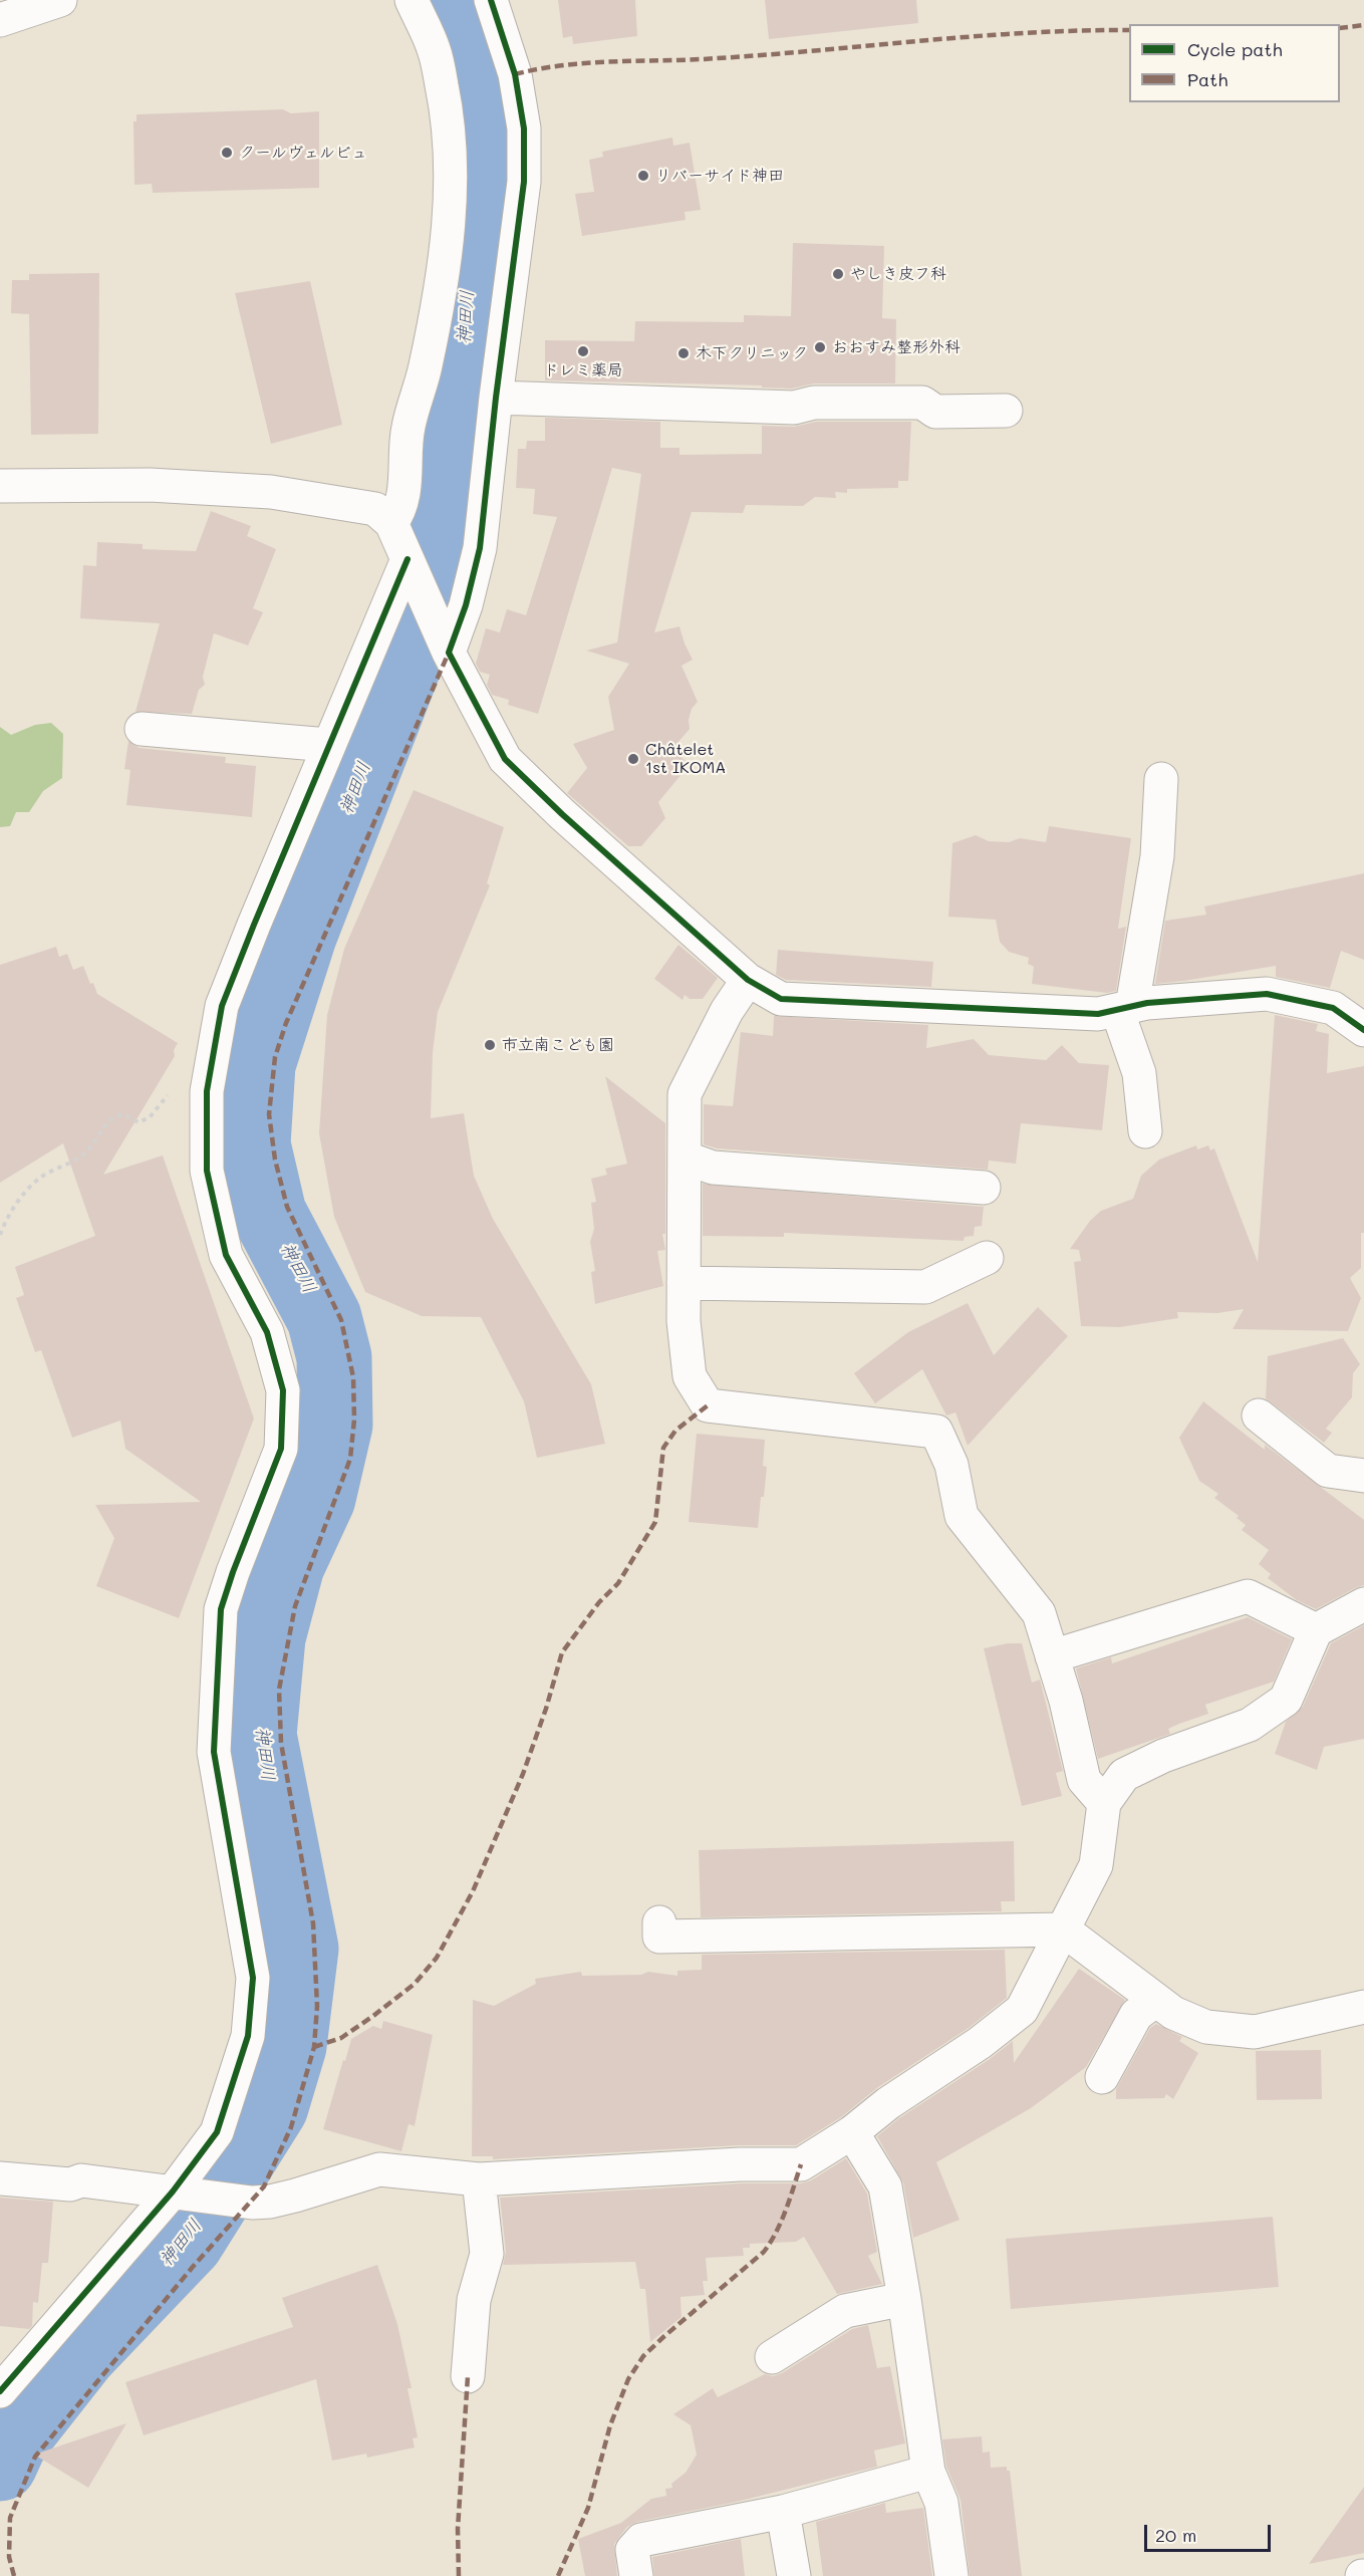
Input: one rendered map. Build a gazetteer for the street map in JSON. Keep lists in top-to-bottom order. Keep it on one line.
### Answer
{"water":["神田川"],"places":["クールヴェルビュ","リバーサイド神田","やしき皮フ科","おおすみ整形外科","ドレミ薬局","木下クリニック","Châtelet 1st IKOMA","市立南こども園"],"legend":["Cycle path","Path"],"scale_bar":"20 m"}
